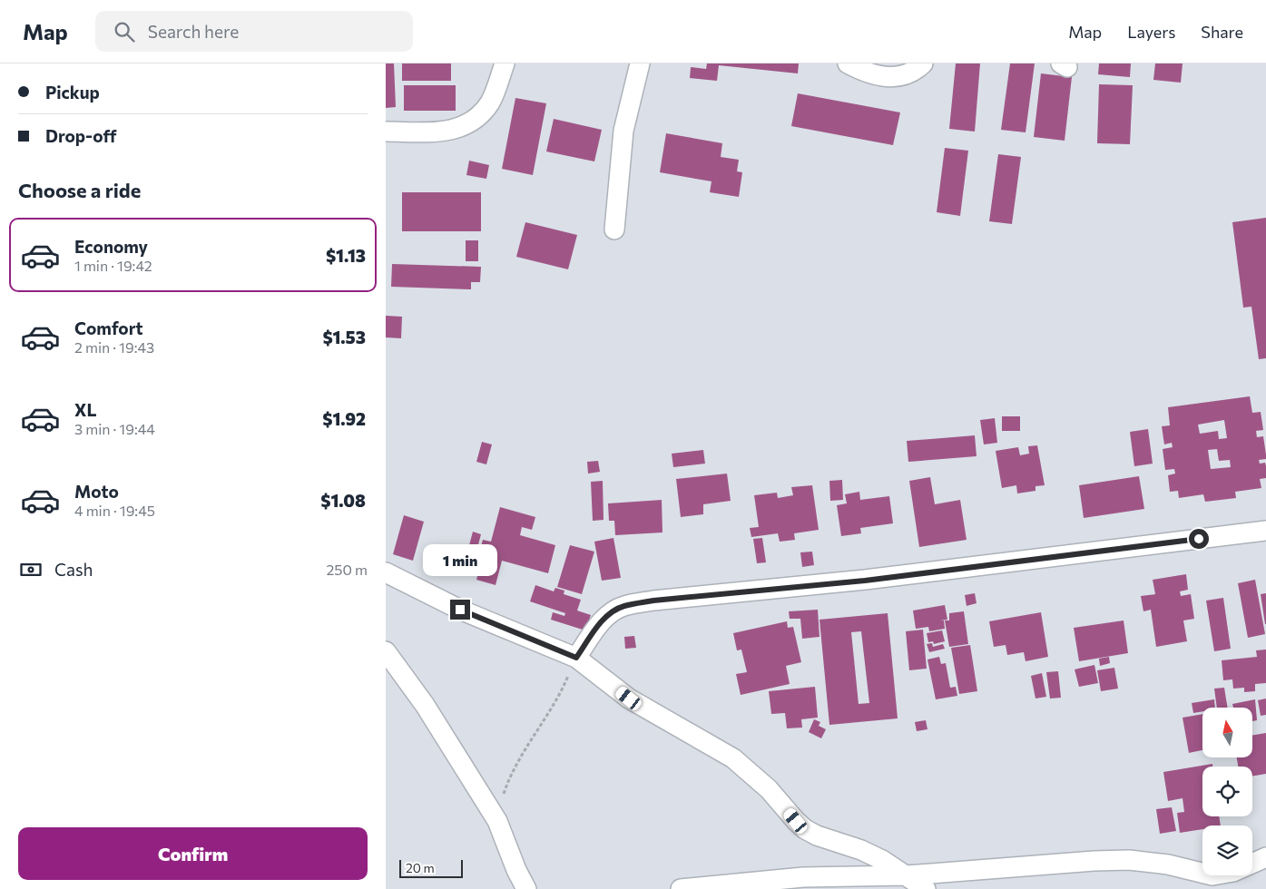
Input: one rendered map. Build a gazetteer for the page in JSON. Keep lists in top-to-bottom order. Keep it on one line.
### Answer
{"scale_bar":"20 m","north":"top","page":{"header":"Map","search":"Search here","nav":["Map","Layers","Share"],"banner":["Pickup","Drop-off"],"heading":"Choose a ride","list":[{"name":"Economy","note":"1 min · 19:42","value":"$1.13"},{"name":"Comfort","note":"2 min · 19:43","value":"$1.53"},{"name":"XL","note":"3 min · 19:44","value":"$1.92"},{"name":"Moto","note":"4 min · 19:45","value":"$1.08"}],"pay":["Cash","250 m"],"bubble":"1 min","buttons":"Confirm","scale":"20 m"}}
